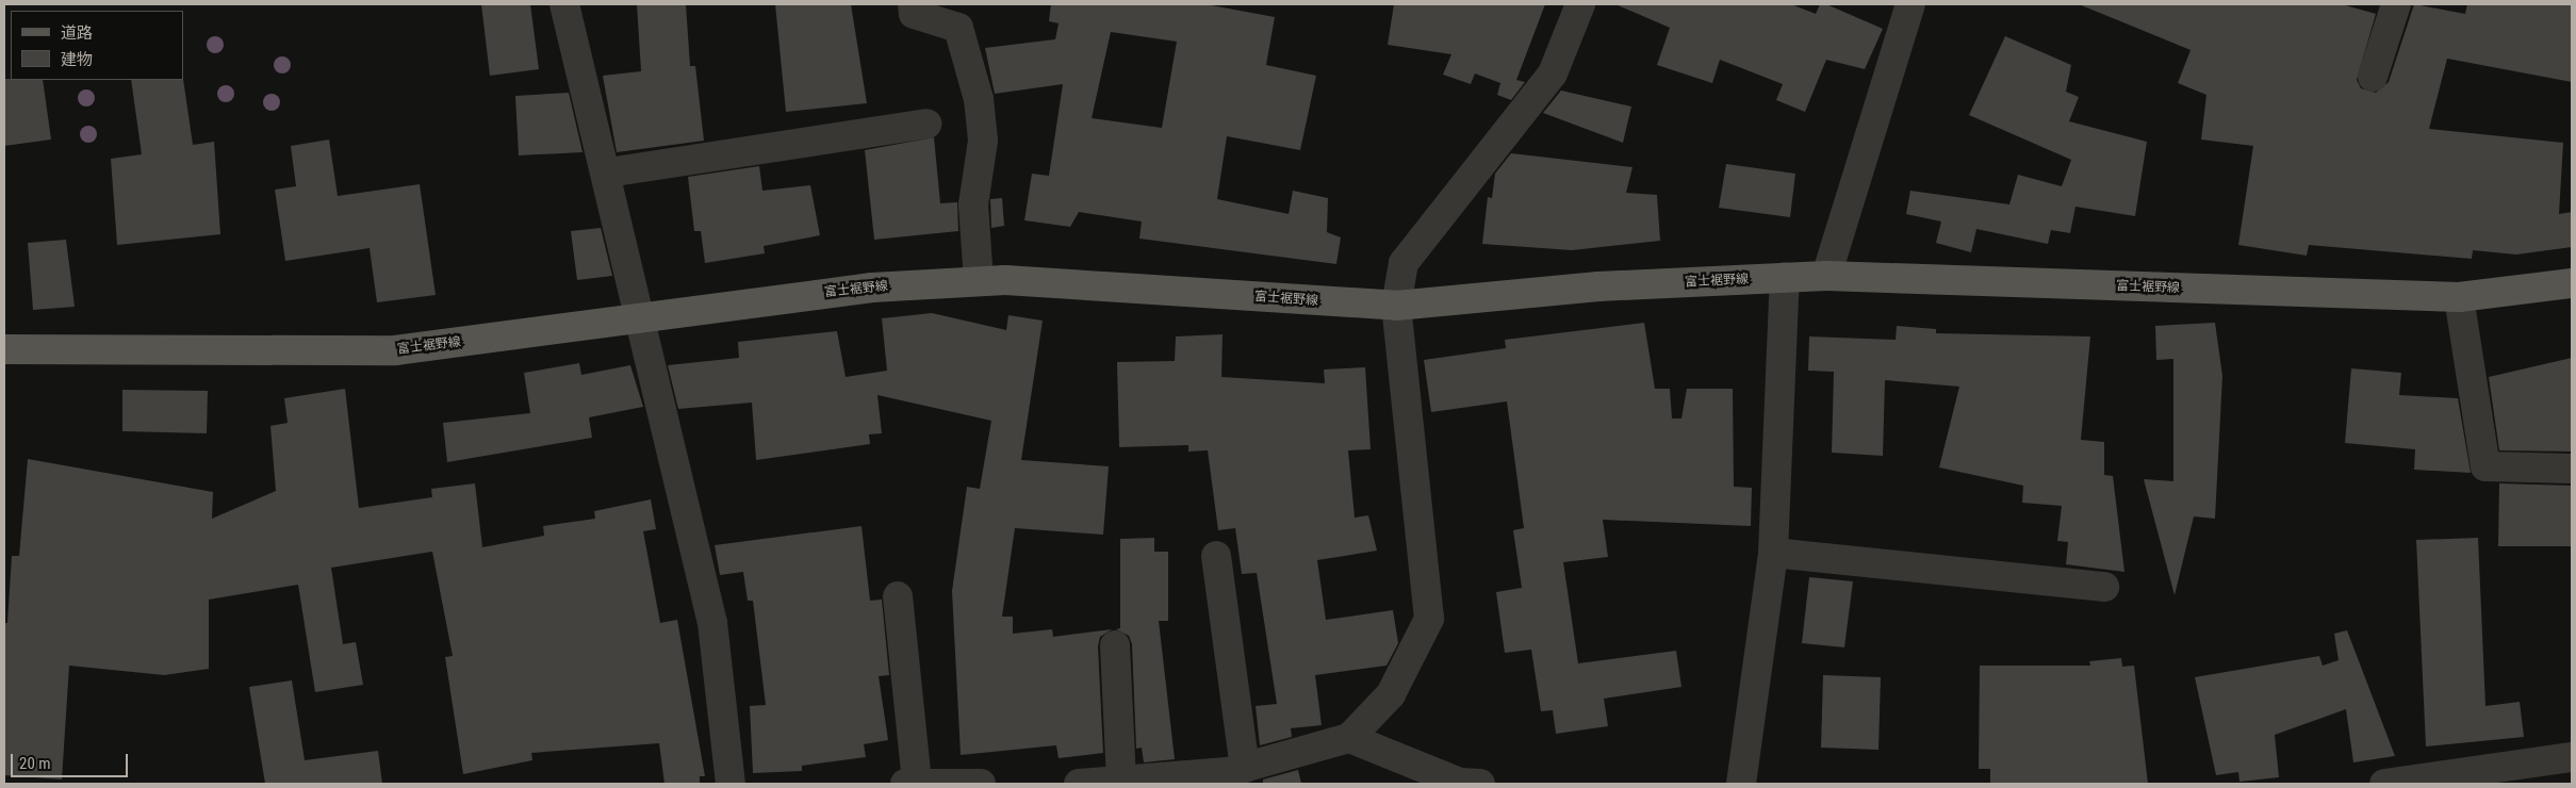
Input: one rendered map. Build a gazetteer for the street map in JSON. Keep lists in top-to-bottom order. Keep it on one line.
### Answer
{"streets":{"main road":["富士裾野線"]},"legend":["道路","建物"],"scale_bar":"20 m"}
